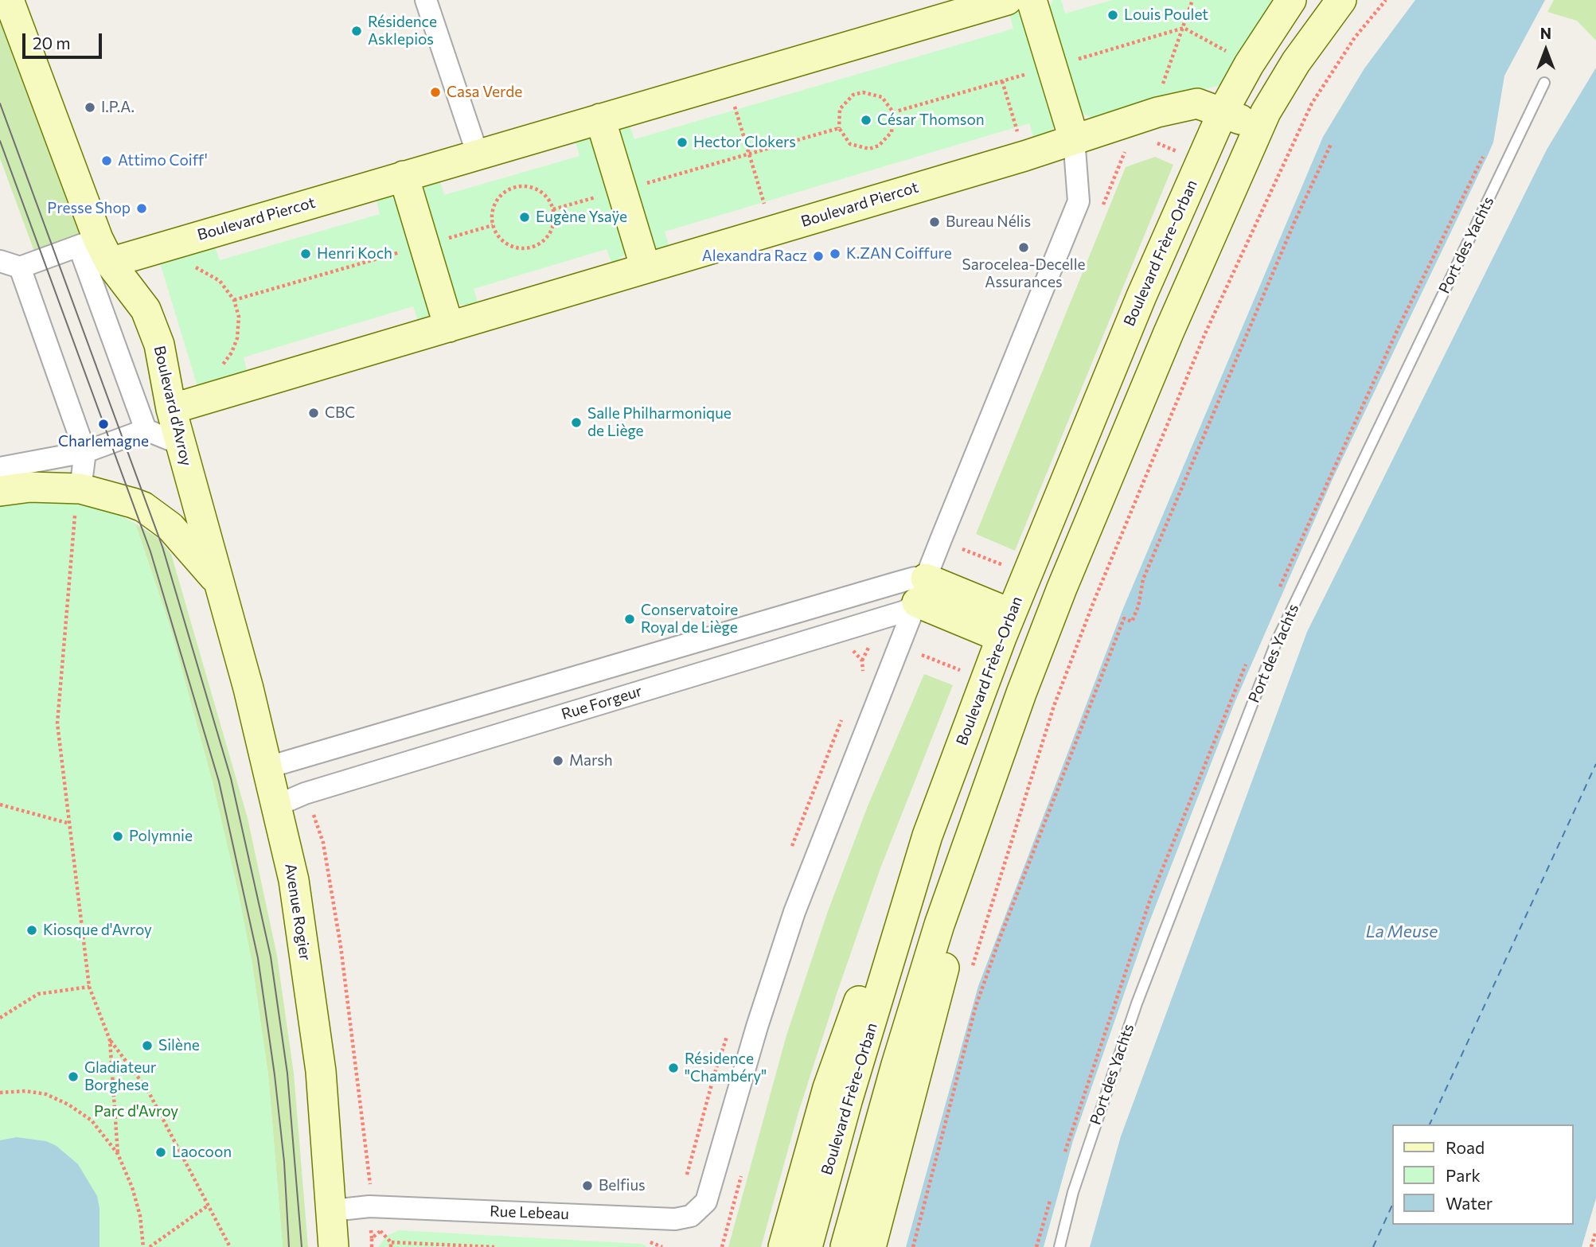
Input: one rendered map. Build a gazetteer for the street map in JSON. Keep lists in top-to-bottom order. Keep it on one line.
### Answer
{"streets":{"main road":["Boulevard Piercot","Boulevard Frère-Orban","Boulevard d'Avroy","Avenue Rogier"],"street":["Rue Forgeur","Rue Lebeau"],"lane":["Port des Yachts"]},"crossings":[["Boulevard Piercot","Boulevard Frère-Orban"],["Boulevard Piercot","Boulevard d'Avroy"],["Boulevard d'Avroy","Avenue Rogier"],["Rue Forgeur","Avenue Rogier"],["Rue Forgeur","Rue Lebeau"],["Avenue Rogier","Rue Lebeau"]],"water":["La Meuse"],"parks":["Parc d'Avroy"],"places":["Louis Poulet","Résidence Asklepios","Casa Verde","I.P.A.","César Thomson","Hector Clokers","Attimo Coiff'","Presse Shop","Eugène Ysaÿe","Bureau Nélis","Sarocelea-Decelle Assurances","Henri Koch","K.ZAN Coiffure","Alexandra Racz","CBC","Salle Philharmonique de Liège","Charlemagne","Conservatoire Royal de Liège","Marsh","Polymnie","Kiosque d'Avroy","Silène","Résidence \"Chambéry\"","Gladiateur Borghese","Laocoon","Belfius"],"legend":["Road","Park","Water"],"scale_bar":"20 m","north":"top"}
